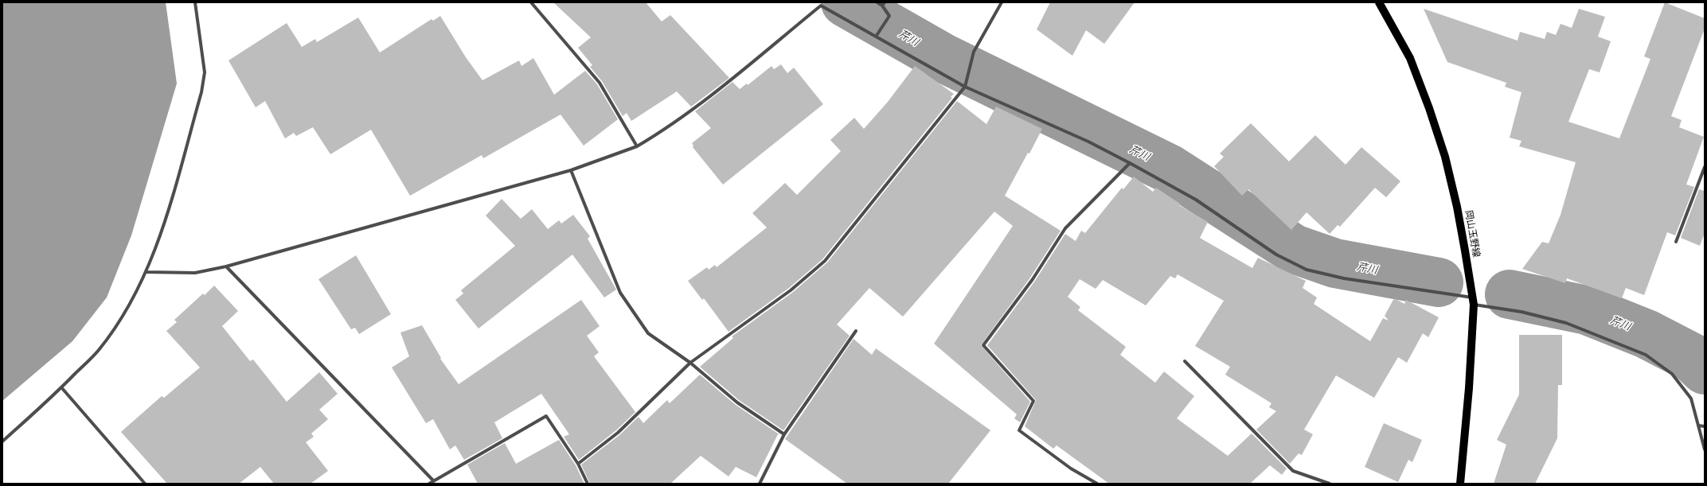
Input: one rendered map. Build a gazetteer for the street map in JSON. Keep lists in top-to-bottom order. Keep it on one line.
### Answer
{"streets":{"main road":["岡山玉野線"]},"water":["芹川"]}
